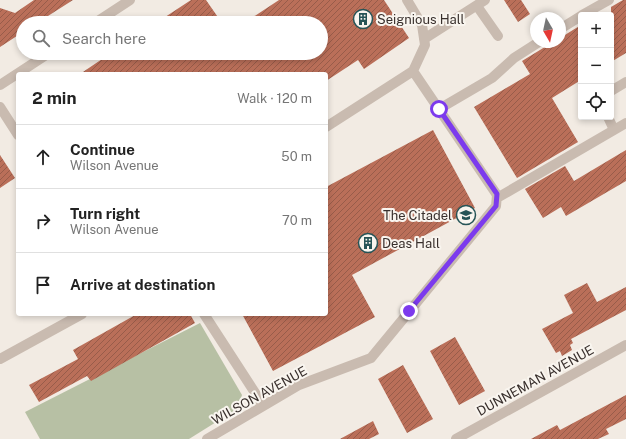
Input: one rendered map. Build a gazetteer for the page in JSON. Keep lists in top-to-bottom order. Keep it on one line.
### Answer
{"streets":{"street":["DUNNEMAN AVENUE","WILSON AVENUE"]},"places":{"building":["Seignious Hall","Deas Hall"],"school or university":["The Citadel"]},"north":"bottom","page":{"map_buttons":["+","−"],"search":"Search here","heading":["2 min","Walk · 120 m"],"list":[["Continue","Wilson Avenue","50 m"],["Turn right","Wilson Avenue","70 m"],"Arrive at destination"]}}
